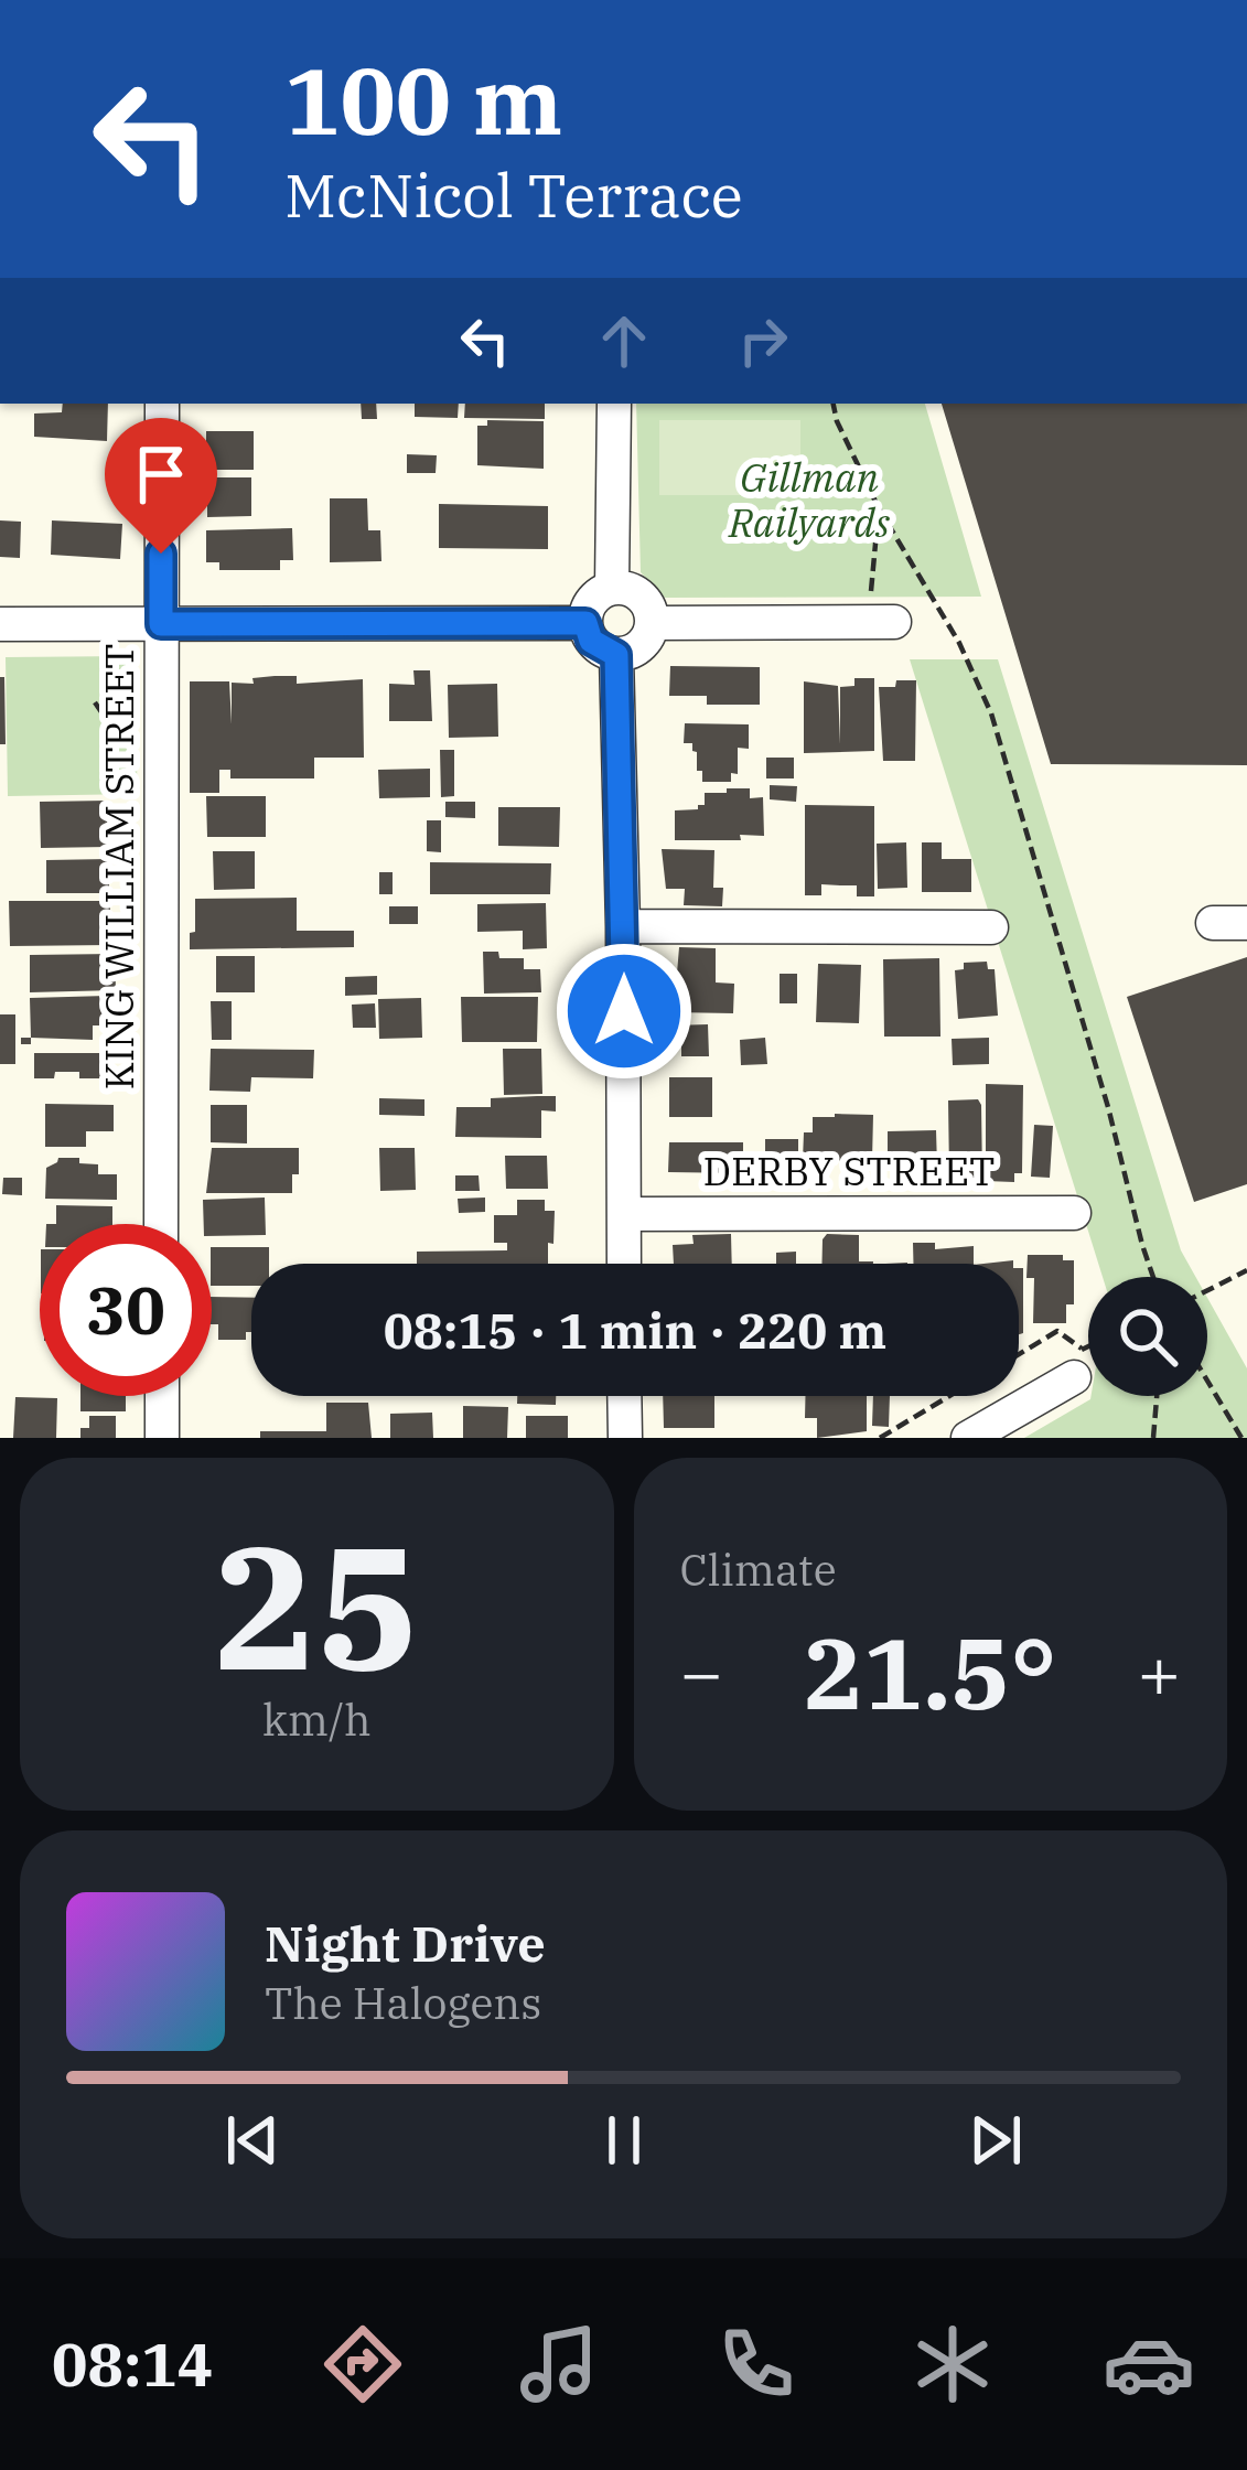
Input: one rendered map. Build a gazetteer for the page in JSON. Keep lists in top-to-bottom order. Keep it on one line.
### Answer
{"streets":{"street":["KING WILLIAM STREET","DERBY STREET"]},"parks":["Gillman Railyards"],"page":{"turn":["100 m","McNicol Terrace"],"limit":"30","trip":"08:15 · 1 min · 220 m","tile":[["25","km/h"],"Climate"],"heat":["−","21.5°","+"],"song":["Night Drive","The Halogens"],"tabs":"08:14"}}
